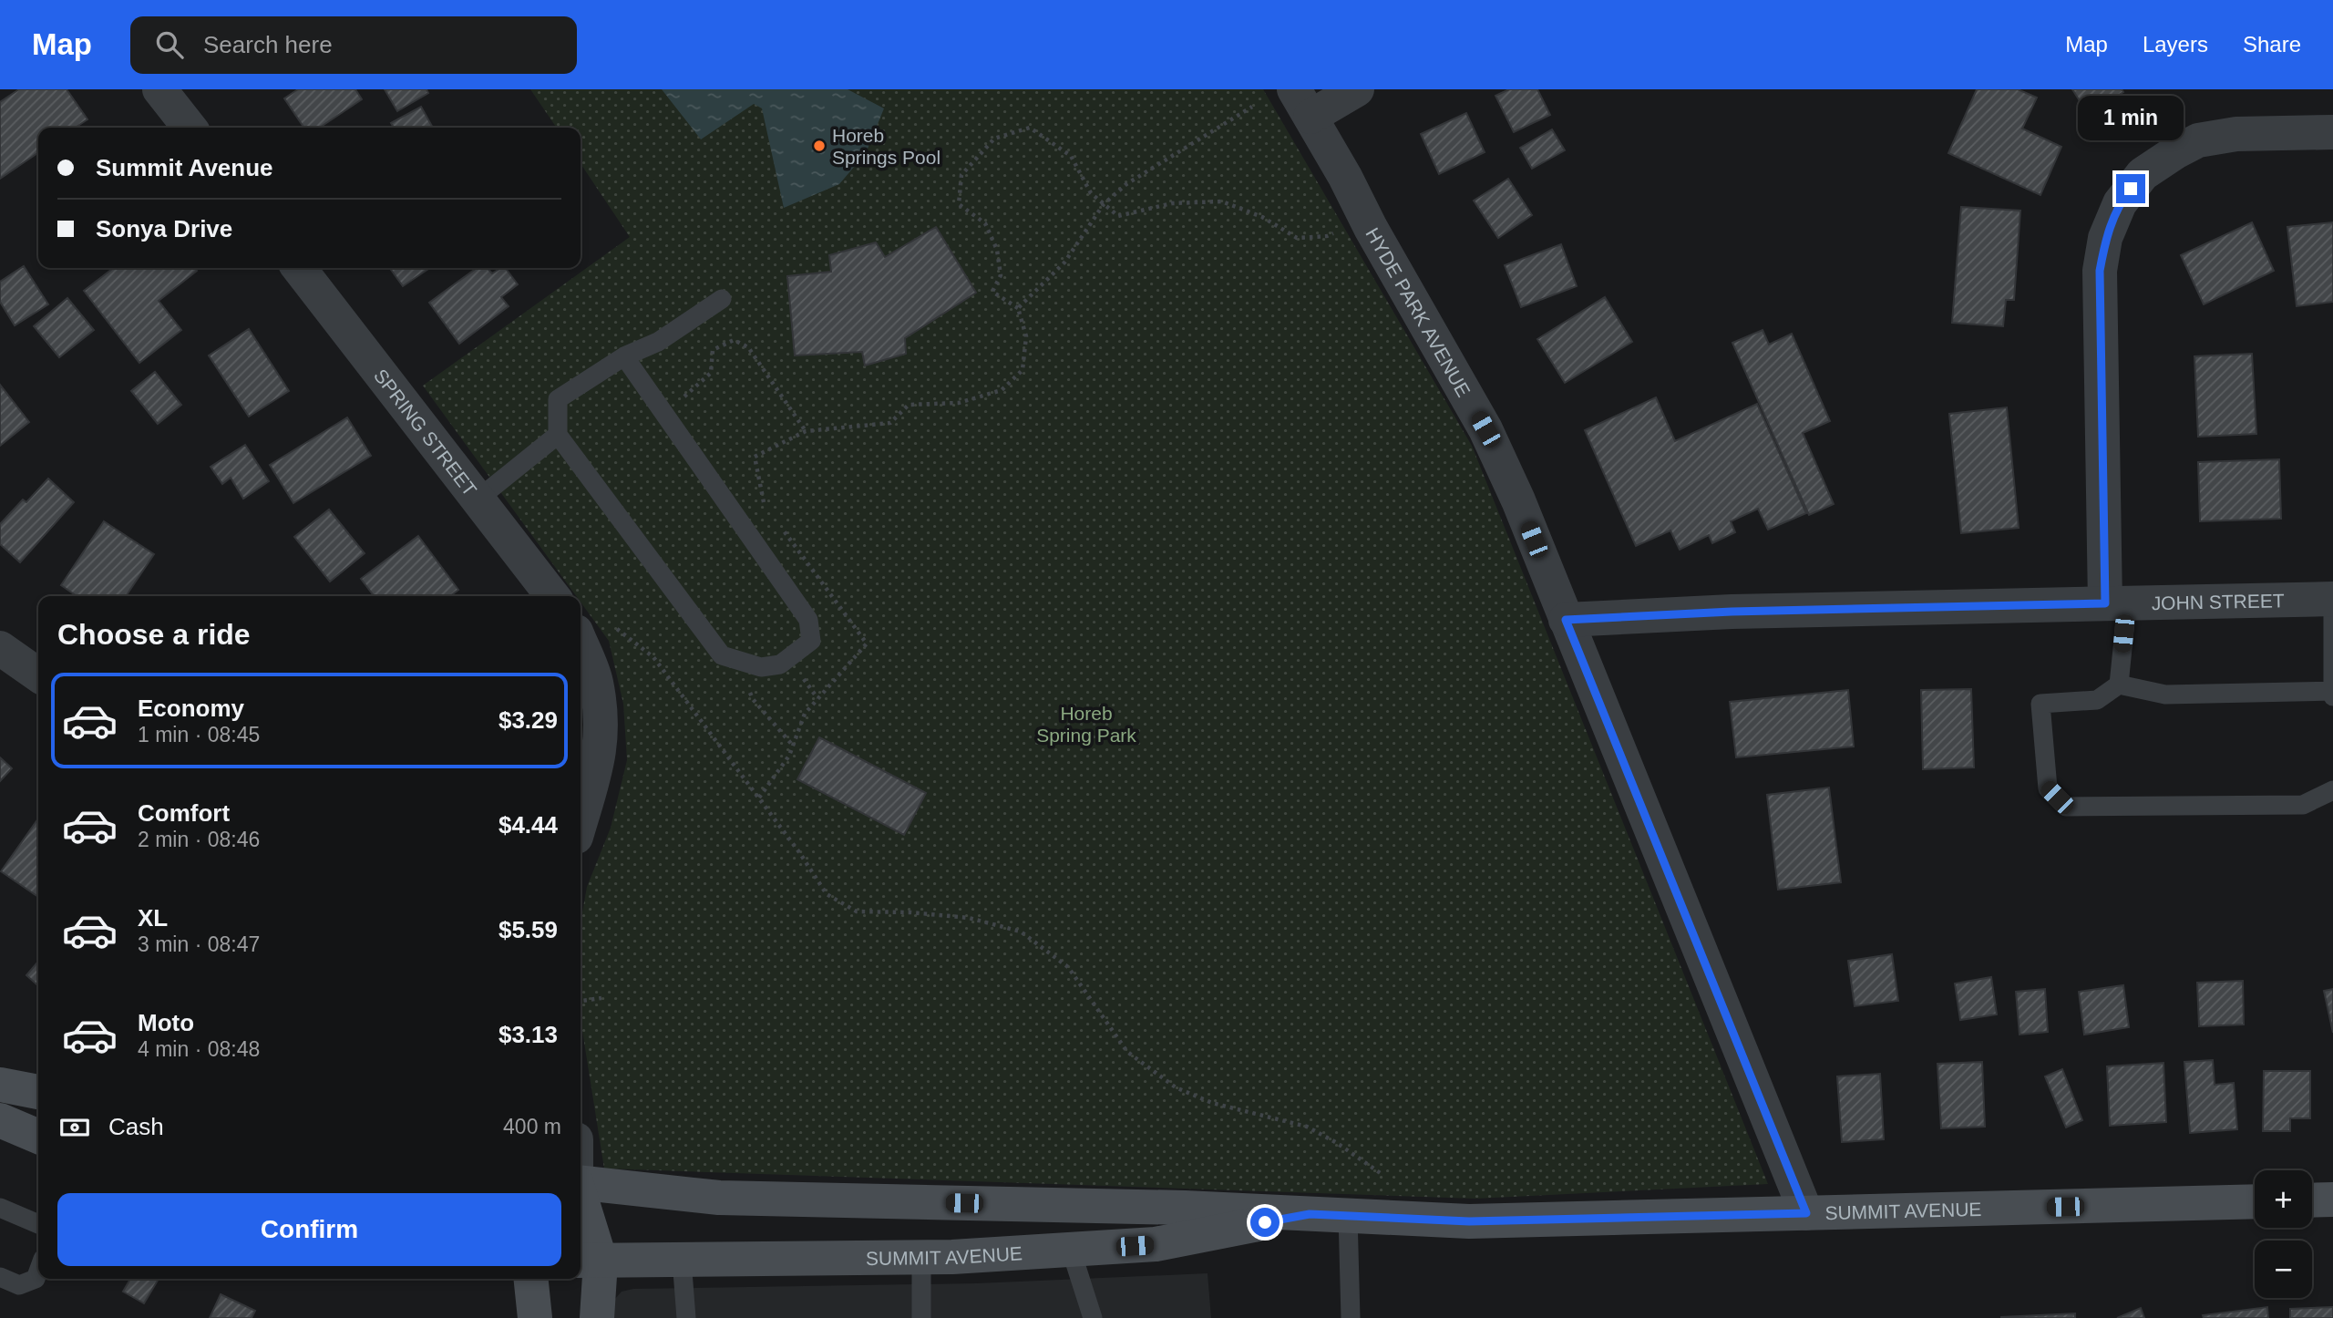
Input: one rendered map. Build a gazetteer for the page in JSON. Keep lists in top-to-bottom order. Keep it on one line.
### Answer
{"streets":{"main road":["SUMMIT AVENUE"],"street":["HYDE PARK AVENUE","SPRING STREET","JOHN STREET"]},"crossings":[["HYDE PARK AVENUE","JOHN STREET"],["HYDE PARK AVENUE","SUMMIT AVENUE"]],"parks":["Horeb Spring Park"],"places":["Horeb Springs Pool"],"page":{"header":"Map","search":"Search here","nav":["Map","Layers","Share"],"bubble":"1 min","banner":["Summit Avenue","Sonya Drive"],"heading":"Choose a ride","list":[{"name":"Economy","note":"1 min · 08:45","value":"$3.29"},{"name":"Comfort","note":"2 min · 08:46","value":"$4.44"},{"name":"XL","note":"3 min · 08:47","value":"$5.59"},{"name":"Moto","note":"4 min · 08:48","value":"$3.13"}],"pay":["Cash","400 m"],"map_buttons":["+","−"],"buttons":"Confirm"}}
